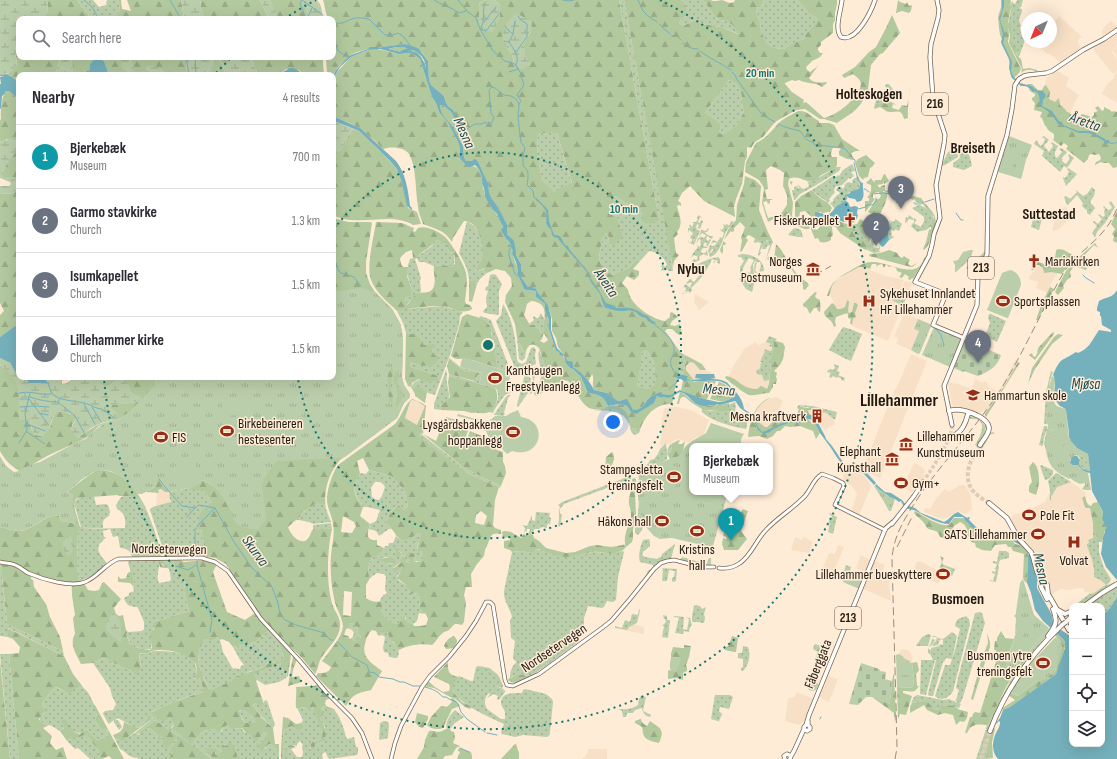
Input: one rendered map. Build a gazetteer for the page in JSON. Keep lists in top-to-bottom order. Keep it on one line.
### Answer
{"streets":{"main road":["216","213","Nordsetervegen","Fåberggata"]},"crossings":[["216","213"],["213","Fåberggata"],["Nordsetervegen","Fåberggata"]],"districts":["Holteskogen","Breiseth","Suttestad","Nybu","Lillehammer","Busmoen"],"water":["Åretta","Mesna","Åveita","Mjøsa","Skurva"],"places":{"church":["Fiskerkapellet","Mariakirken"],"museum":["Norges Postmuseum","Lillehammer Kunstmuseum","Elephant Kunsthall"],"hospital":["Sykehuset Innlandet HF Lillehammer","Volvat"],"sports":["Sportsplassen","Kanthaugen Freestyleanlegg","Birkebeineren hestesenter","Lysgårdsbakkene hoppanlegg","FIS","Stampesletta treningsfelt","Gym+","Pole Fit","Håkons hall","Kristins hall","SATS Lillehammer","Lillehammer bueskyttere","Busmoen ytre treningsfelt"],"school or university":["Hammartun skole"],"building":["Mesna kraftverk"]},"north":"bottom left","page":{"search":"Search here","heading":["Nearby","4 results"],"list":[{"mark":"1","name":"Bjerkebæk","note":"Museum","value":"700 m"},{"mark":"2","name":"Garmo stavkirke","note":"Church","value":"1.3 km"},{"mark":"3","name":"Isumkapellet","note":"Church","value":"1.5 km"},{"mark":"4","name":"Lillehammer kirke","note":"Church","value":"1.5 km"}],"pins":["3","2","4","1"],"popup":["Bjerkebæk","Museum"],"map_buttons":["+","−"]},"rings":["20 min","10 min"]}
